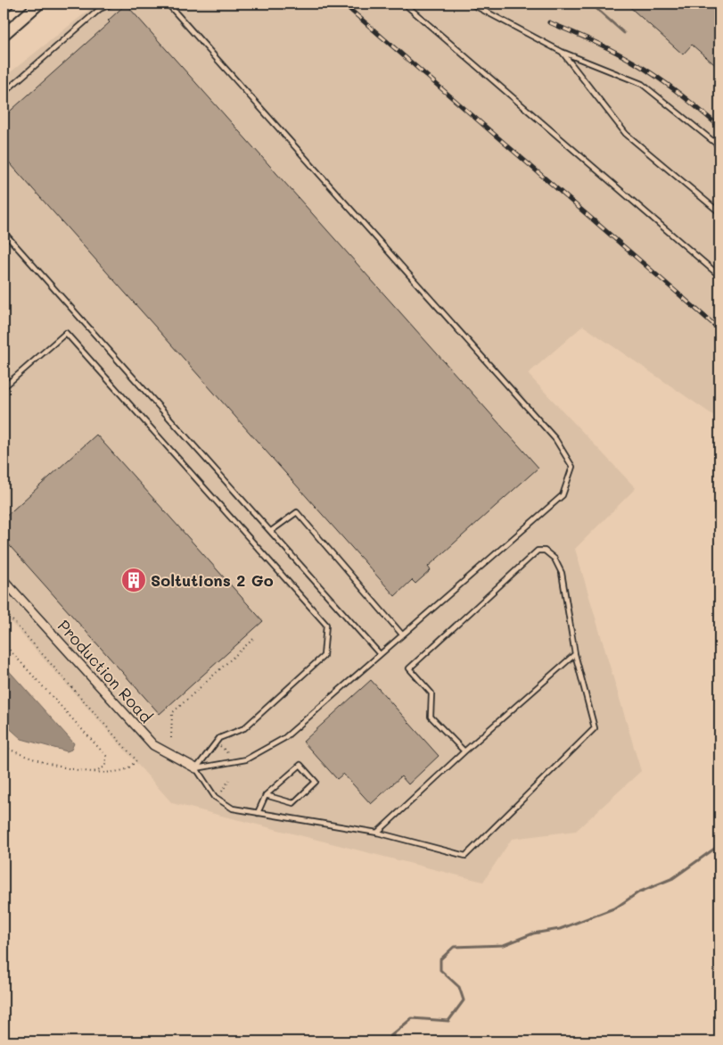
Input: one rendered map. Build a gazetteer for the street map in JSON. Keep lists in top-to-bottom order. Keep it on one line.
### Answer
{"streets":{"street":["Production Road"]},"places":{"building":["Soltutions 2 Go"]}}
